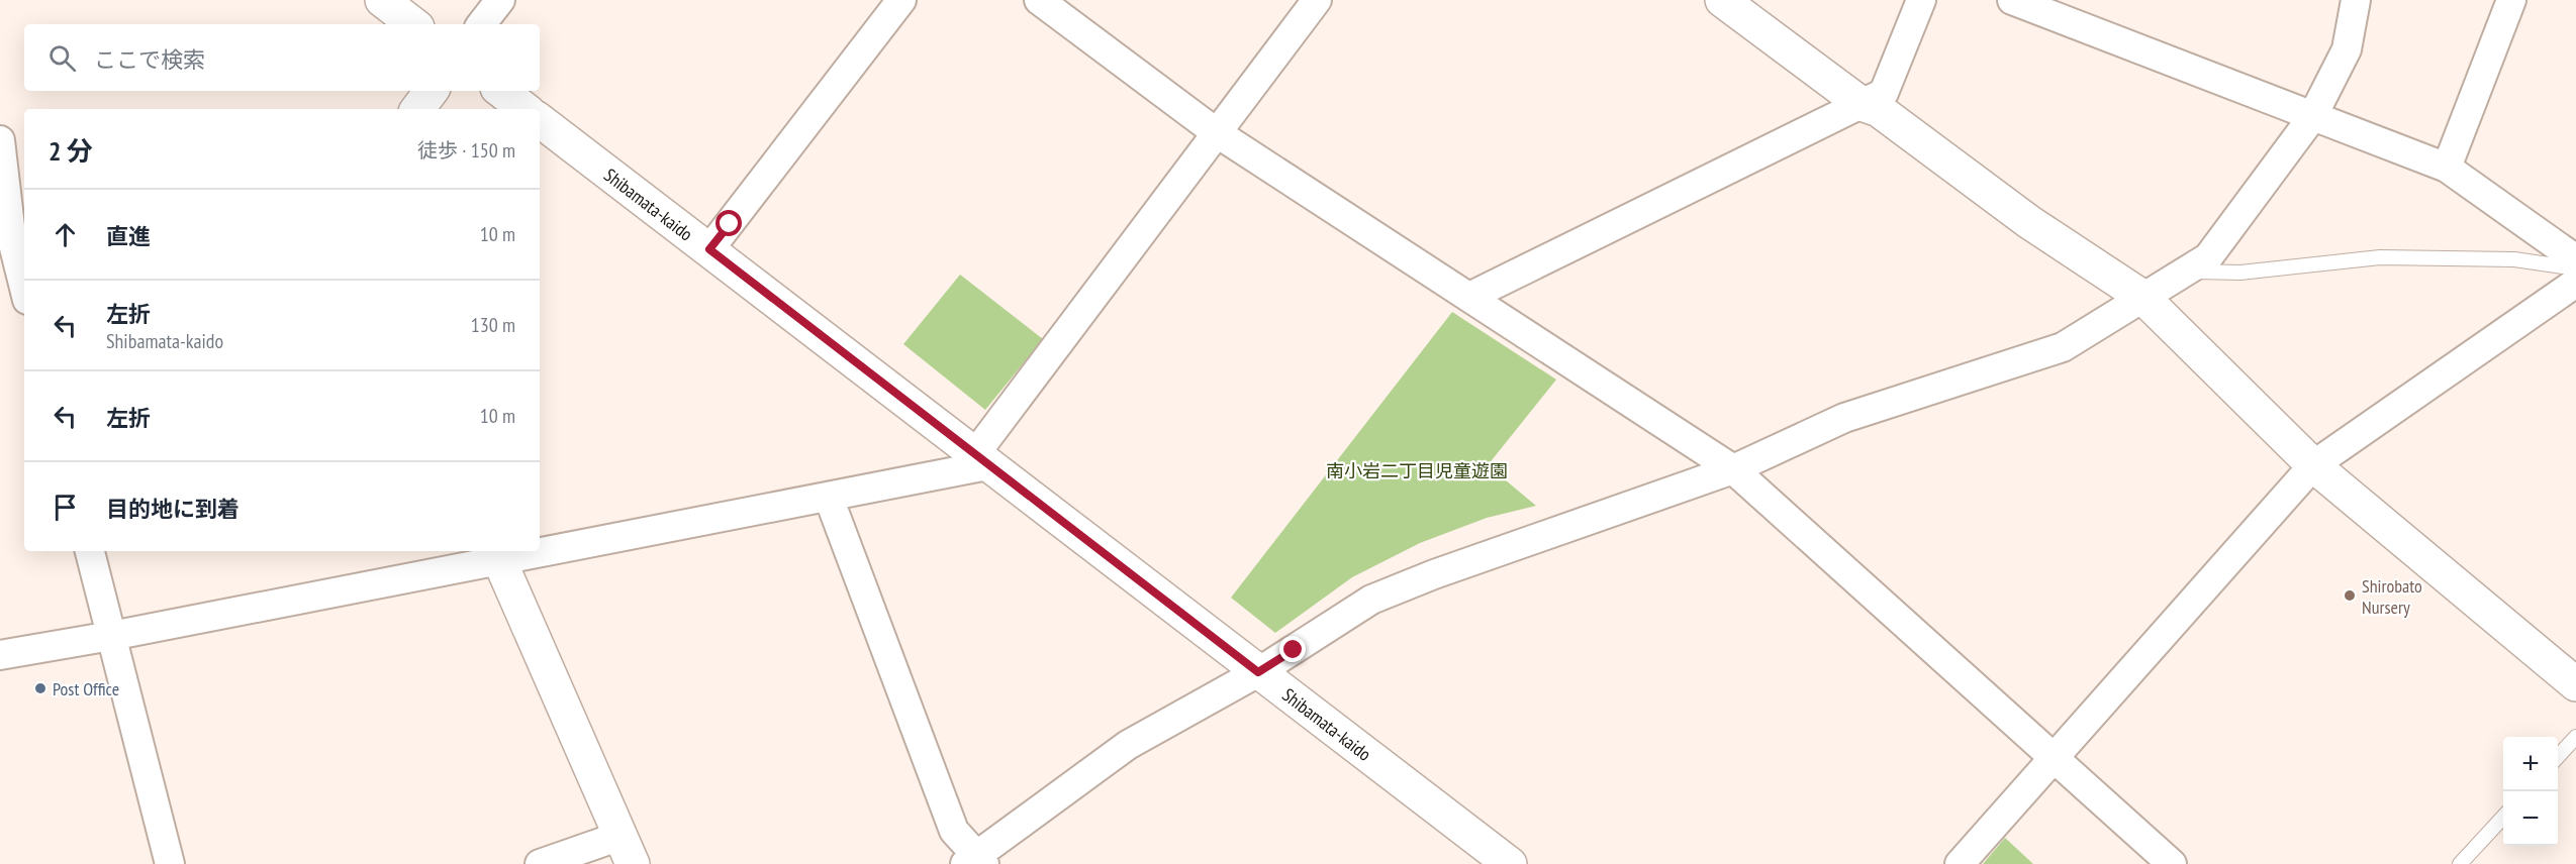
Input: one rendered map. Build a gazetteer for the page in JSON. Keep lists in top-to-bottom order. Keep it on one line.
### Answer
{"streets":{"street":["Shibamata-kaido"]},"parks":["南小岩二丁目児童遊園"],"places":["Shirobato Nursery","Post Office"],"page":{"search":"ここで検索","heading":["2 分","徒歩 · 150 m"],"list":[["直進","10 m"],["左折","Shibamata-kaido","130 m"],["左折","10 m"],"目的地に到着"],"map_buttons":["+","−"]}}
